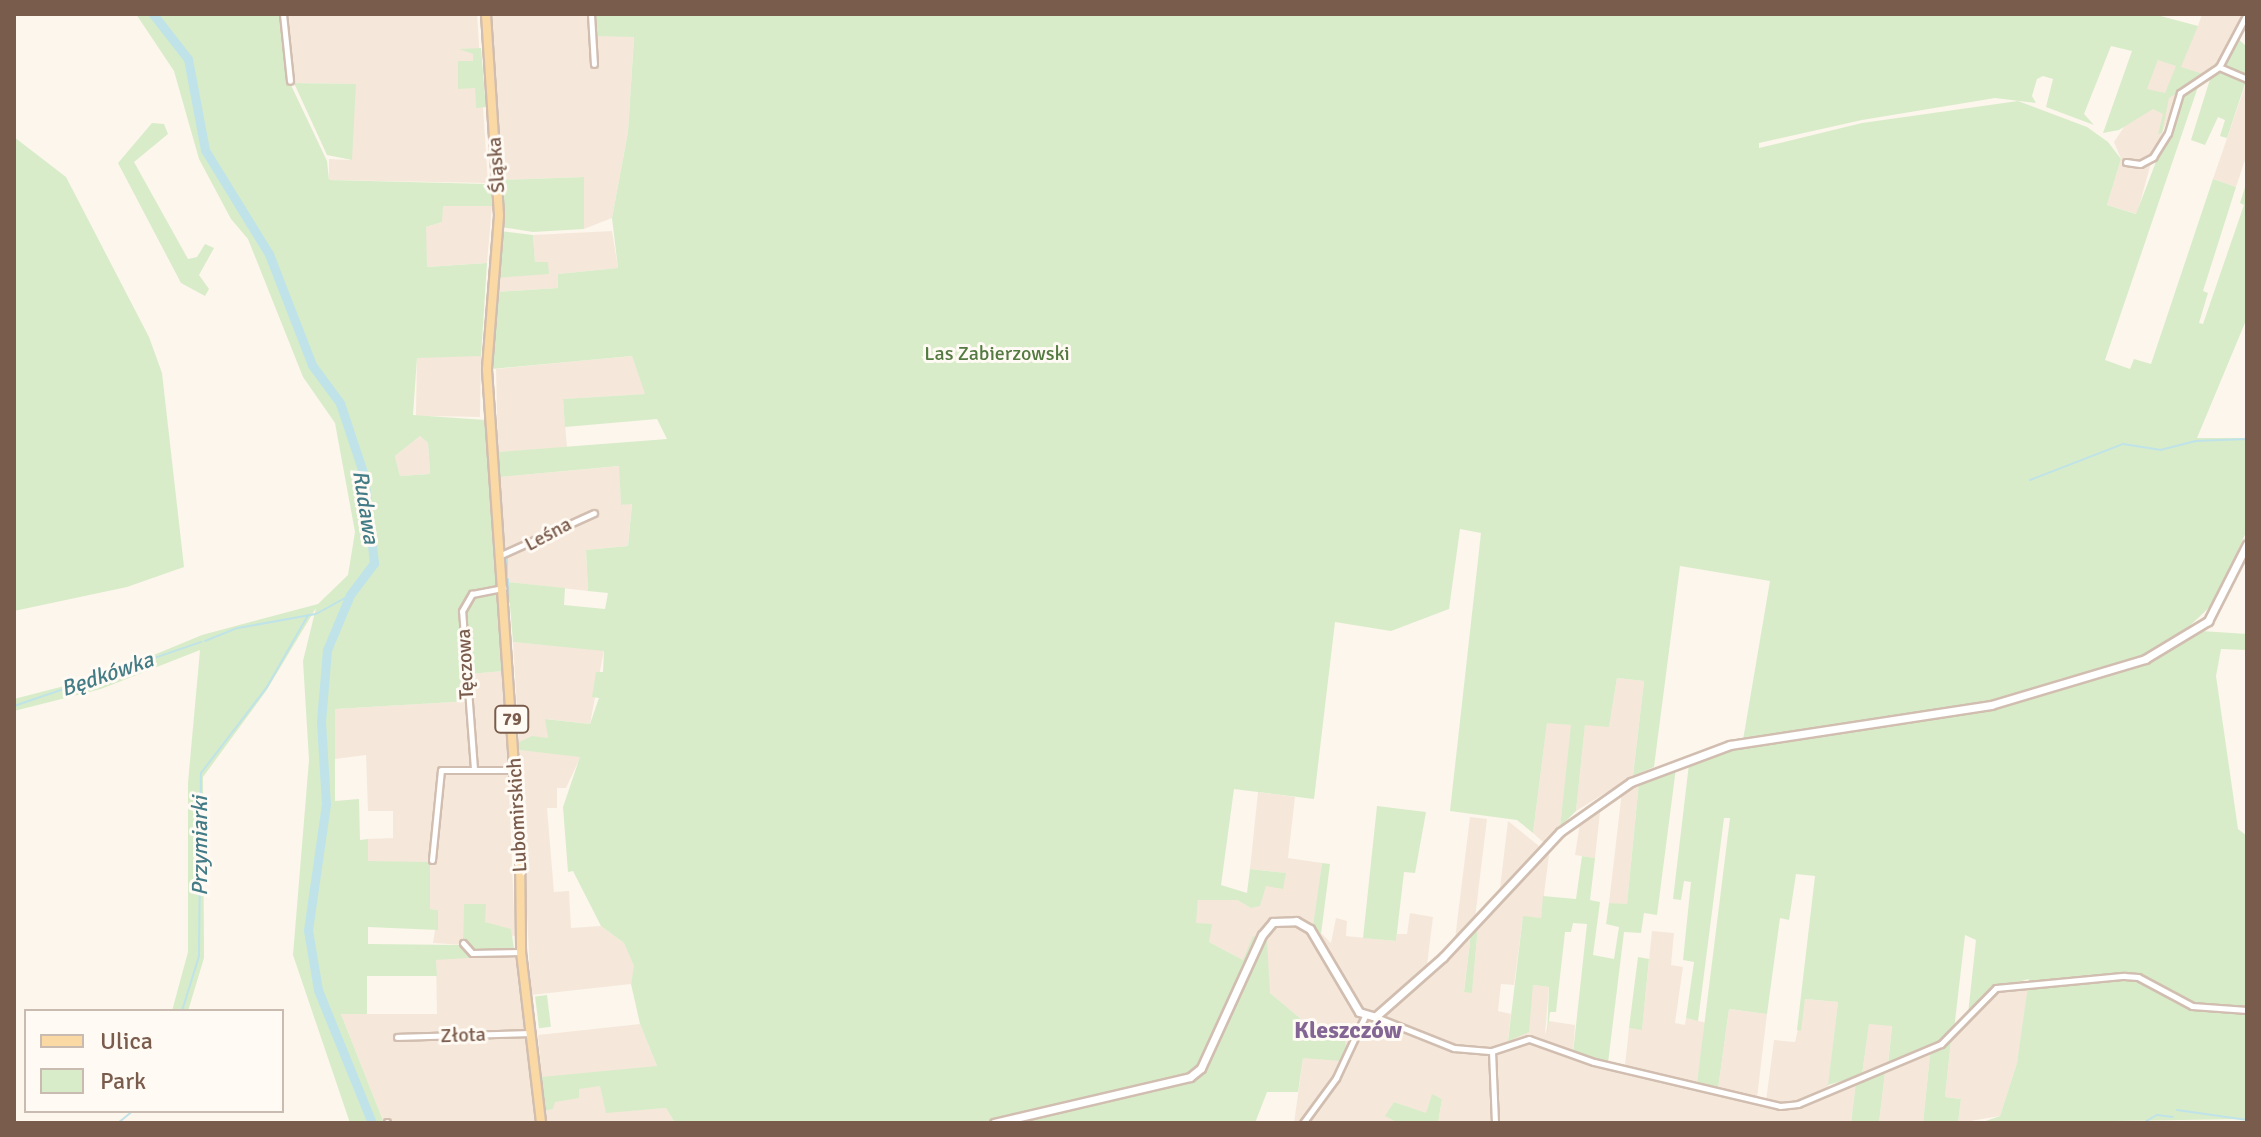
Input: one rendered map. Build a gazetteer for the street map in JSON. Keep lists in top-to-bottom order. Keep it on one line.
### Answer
{"streets":{"main road":["Śląska","79","Lubomirskich"],"street":["Leśna","Tęczowa","Złota"]},"crossings":[["Śląska","Lubomirskich"],["Leśna","Lubomirskich"],["Tęczowa","Lubomirskich"],["Lubomirskich","Złota"]],"districts":["Kleszczów"],"water":["Rudawa","Będkówka","Przymiarki"],"parks":["Las Zabierzowski"],"legend":["Ulica","Park"]}
